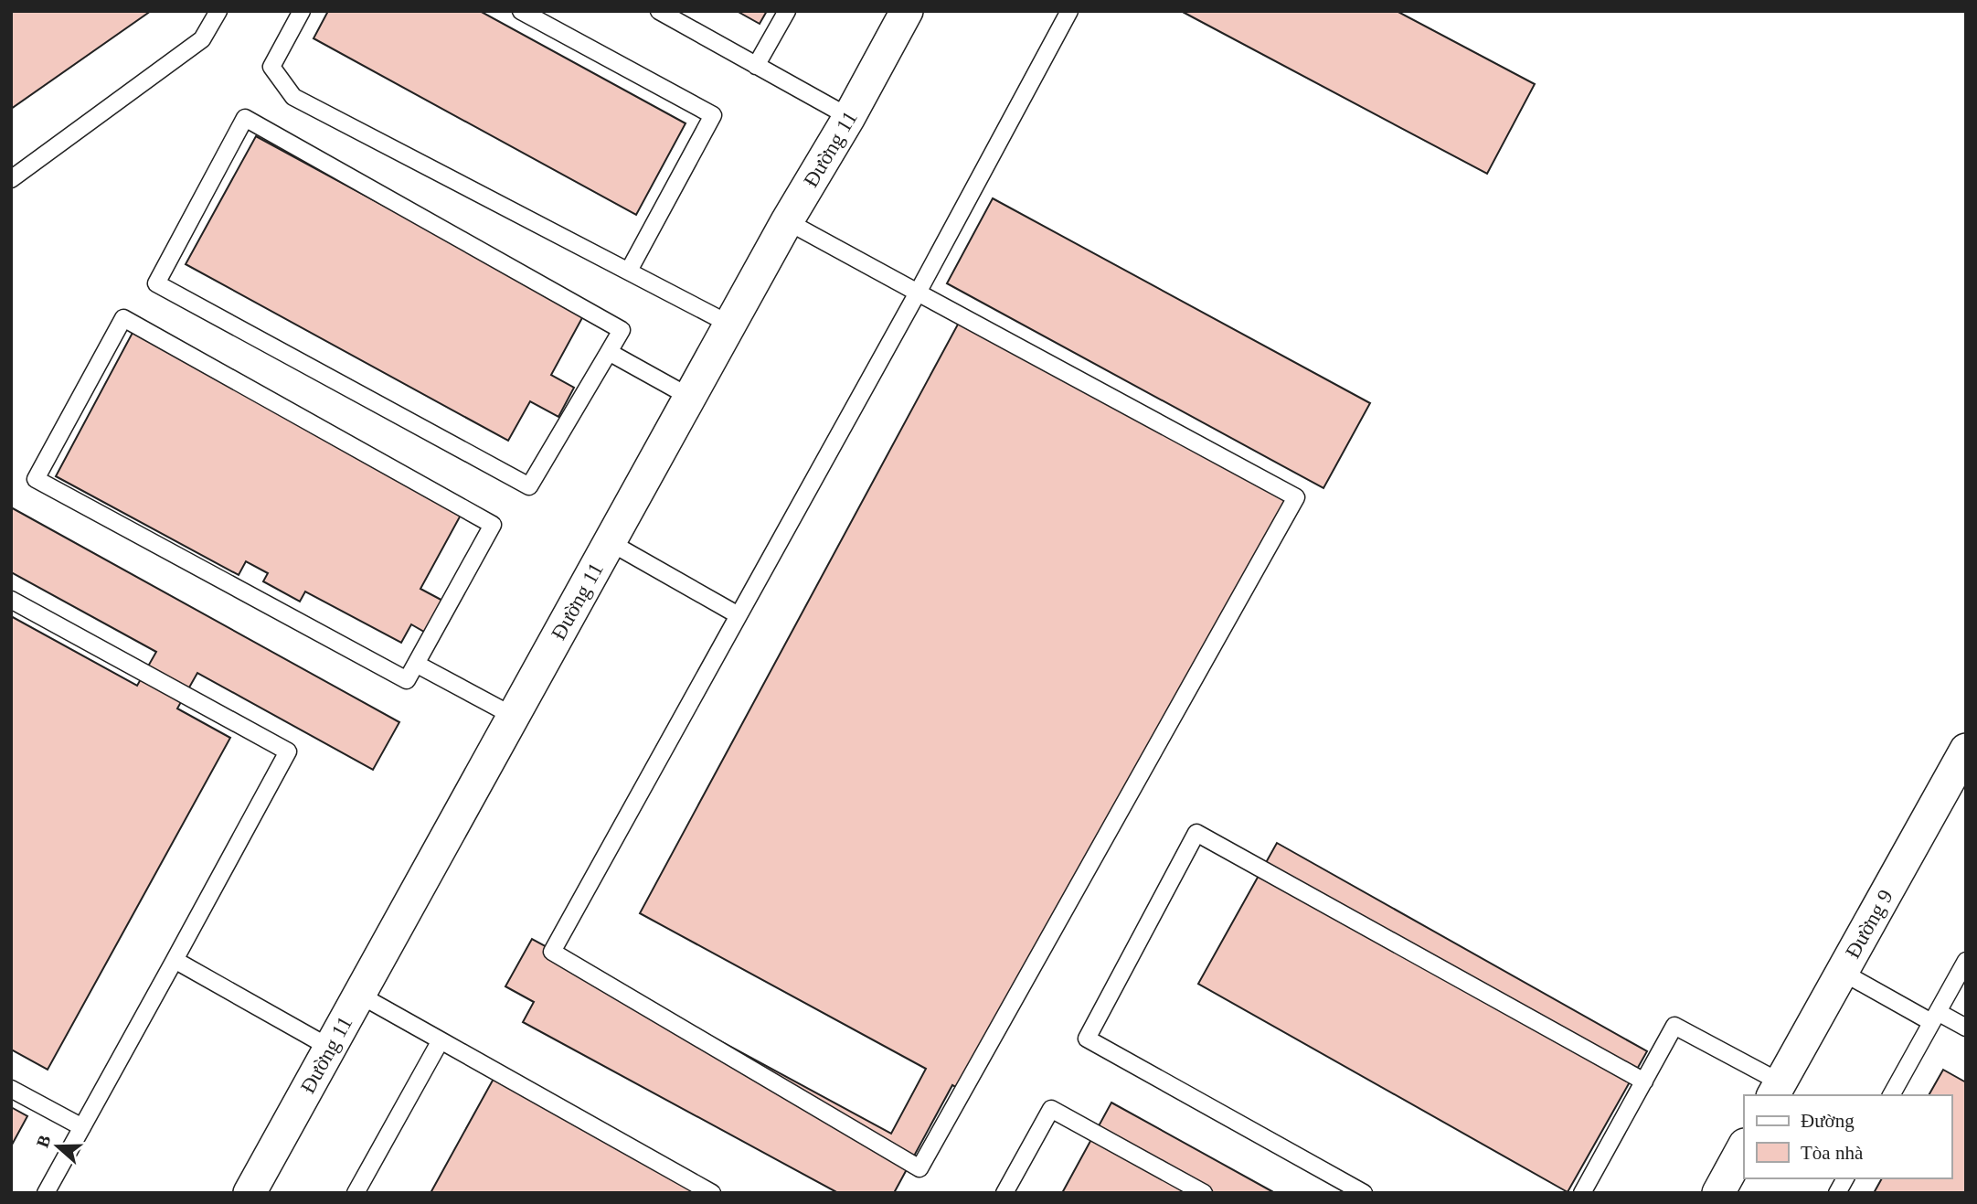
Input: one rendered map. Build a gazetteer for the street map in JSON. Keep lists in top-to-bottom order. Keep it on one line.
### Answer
{"streets":{"street":["Đường 11","Đường 9"]},"legend":["Đường","Tòa nhà"],"north":"left"}
